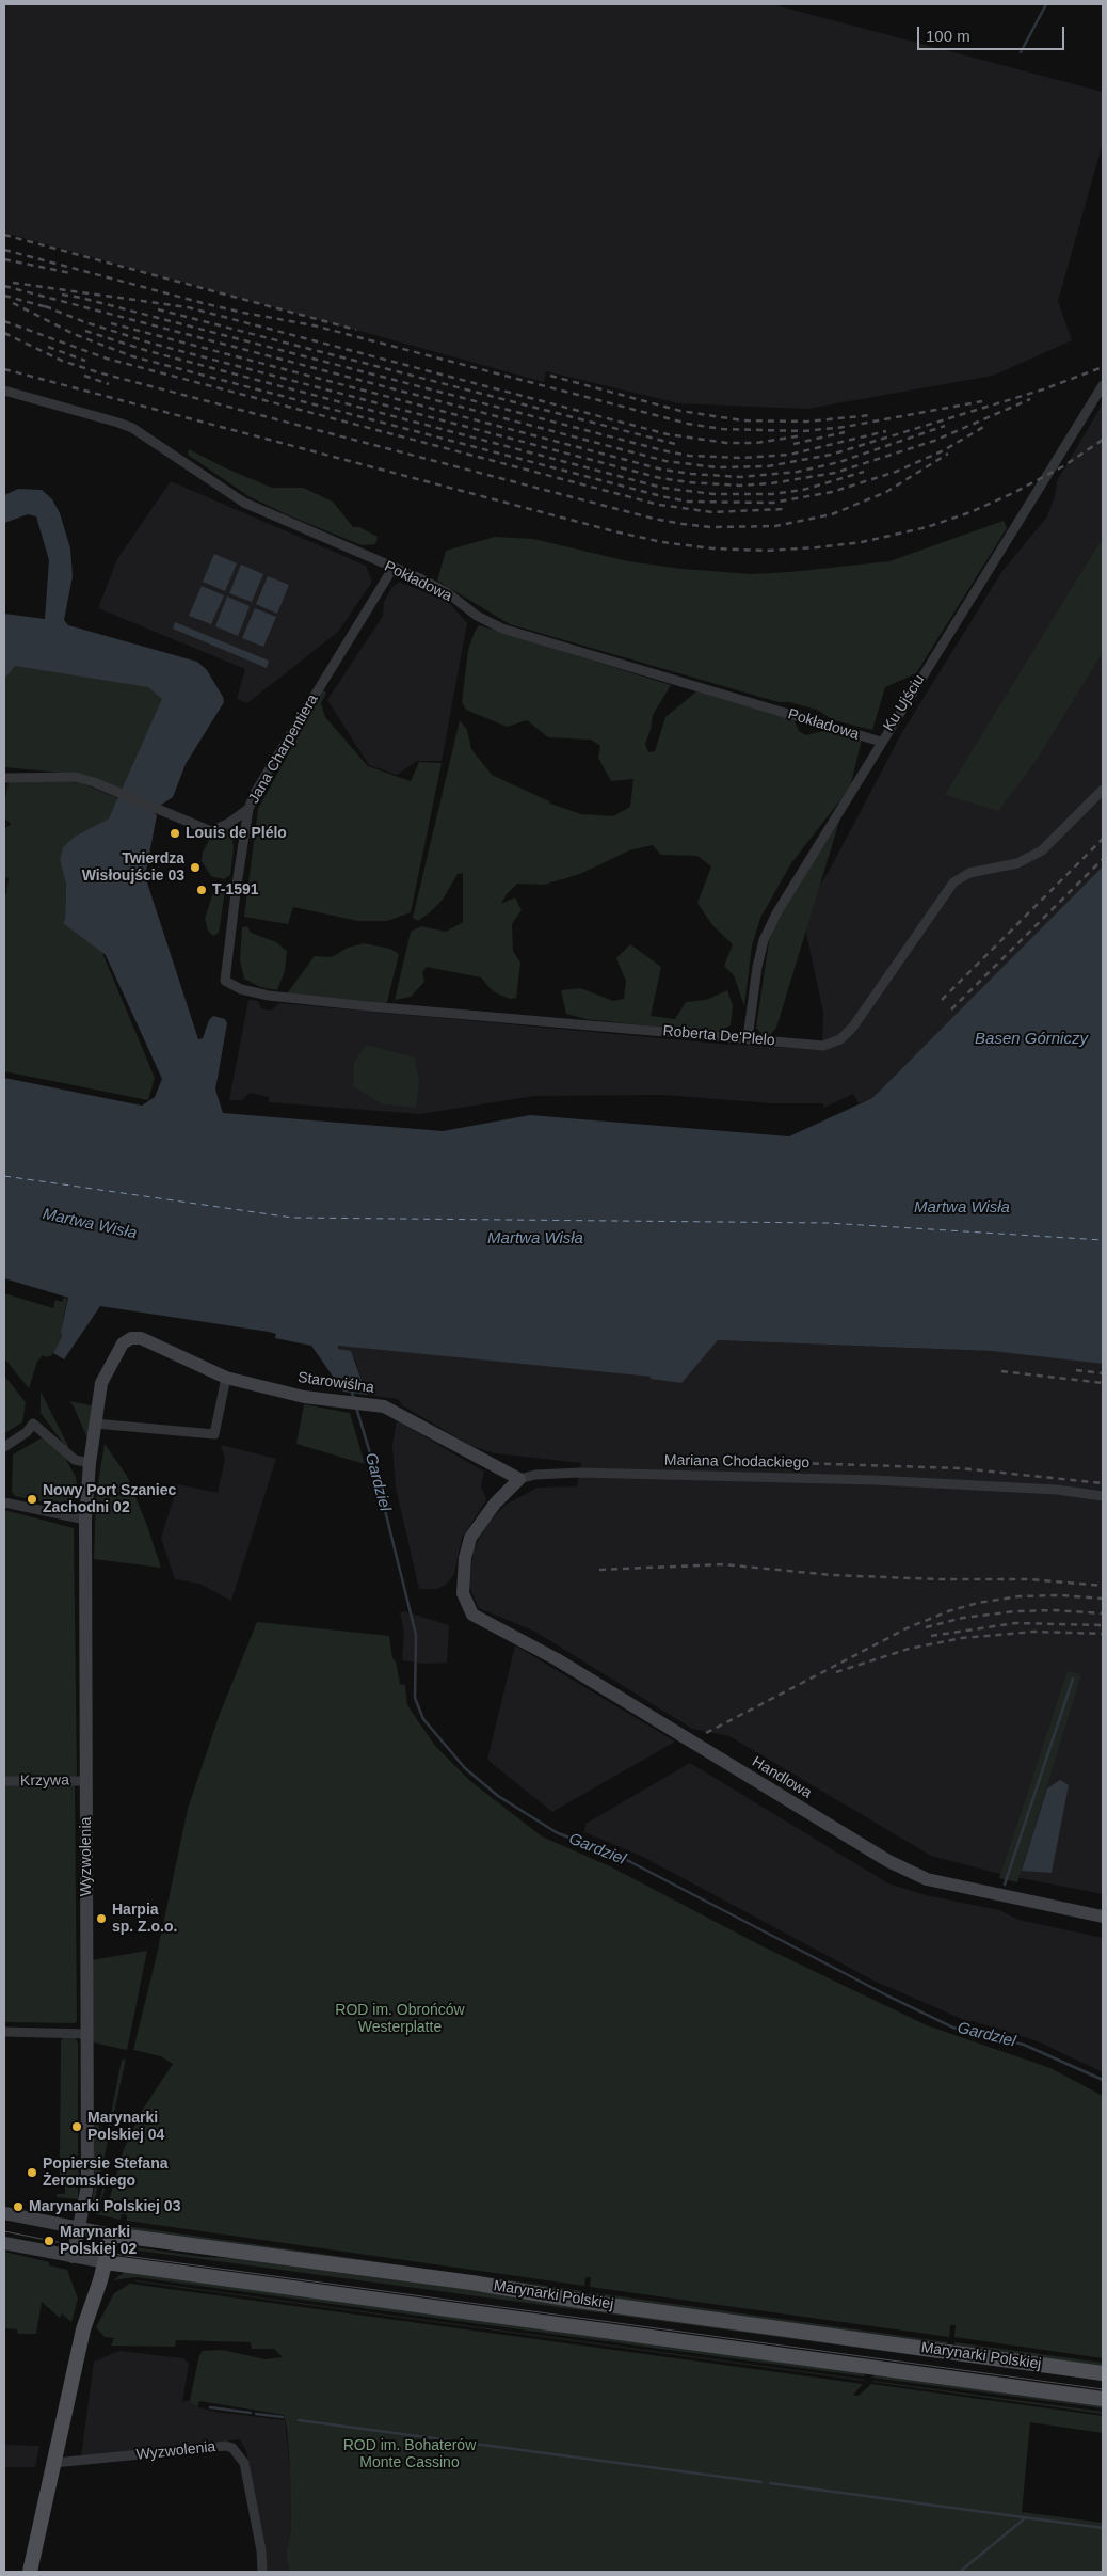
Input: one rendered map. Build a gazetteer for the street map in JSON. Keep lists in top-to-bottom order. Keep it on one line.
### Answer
{"streets":{"main road":["Marynarki Polskiej"],"street":["Pokładowa","Ku Ujściu","Jana Charpentiera","Roberta De'Plelo","Starowiślna","Mariana Chodackiego","Handlowa","Krzywa","Wyzwolenia"]},"crossings":[["Pokładowa","Ku Ujściu"],["Pokładowa","Jana Charpentiera"],["Ku Ujściu","Roberta De'Plelo"],["Jana Charpentiera","Roberta De'Plelo"],["Starowiślna","Mariana Chodackiego"],["Starowiślna","Handlowa"],["Starowiślna","Wyzwolenia"],["Mariana Chodackiego","Handlowa"],["Krzywa","Wyzwolenia"],["Wyzwolenia","Marynarki Polskiej"]],"water":["Basen Górniczy","Martwa Wisła","Gardziel"],"parks":["ROD im. Obrońców Westerplatte","ROD im. Bohaterów Monte Cassino"],"places":["Louis de Plélo","Twierdza Wisłoujście 03","T-1591","Nowy Port Szaniec Zachodni 02","Harpia sp. Z.o.o.","Marynarki Polskiej 04","Popiersie Stefana Żeromskiego","Marynarki Polskiej 03","Marynarki Polskiej 02"],"scale_bar":"100 m"}
